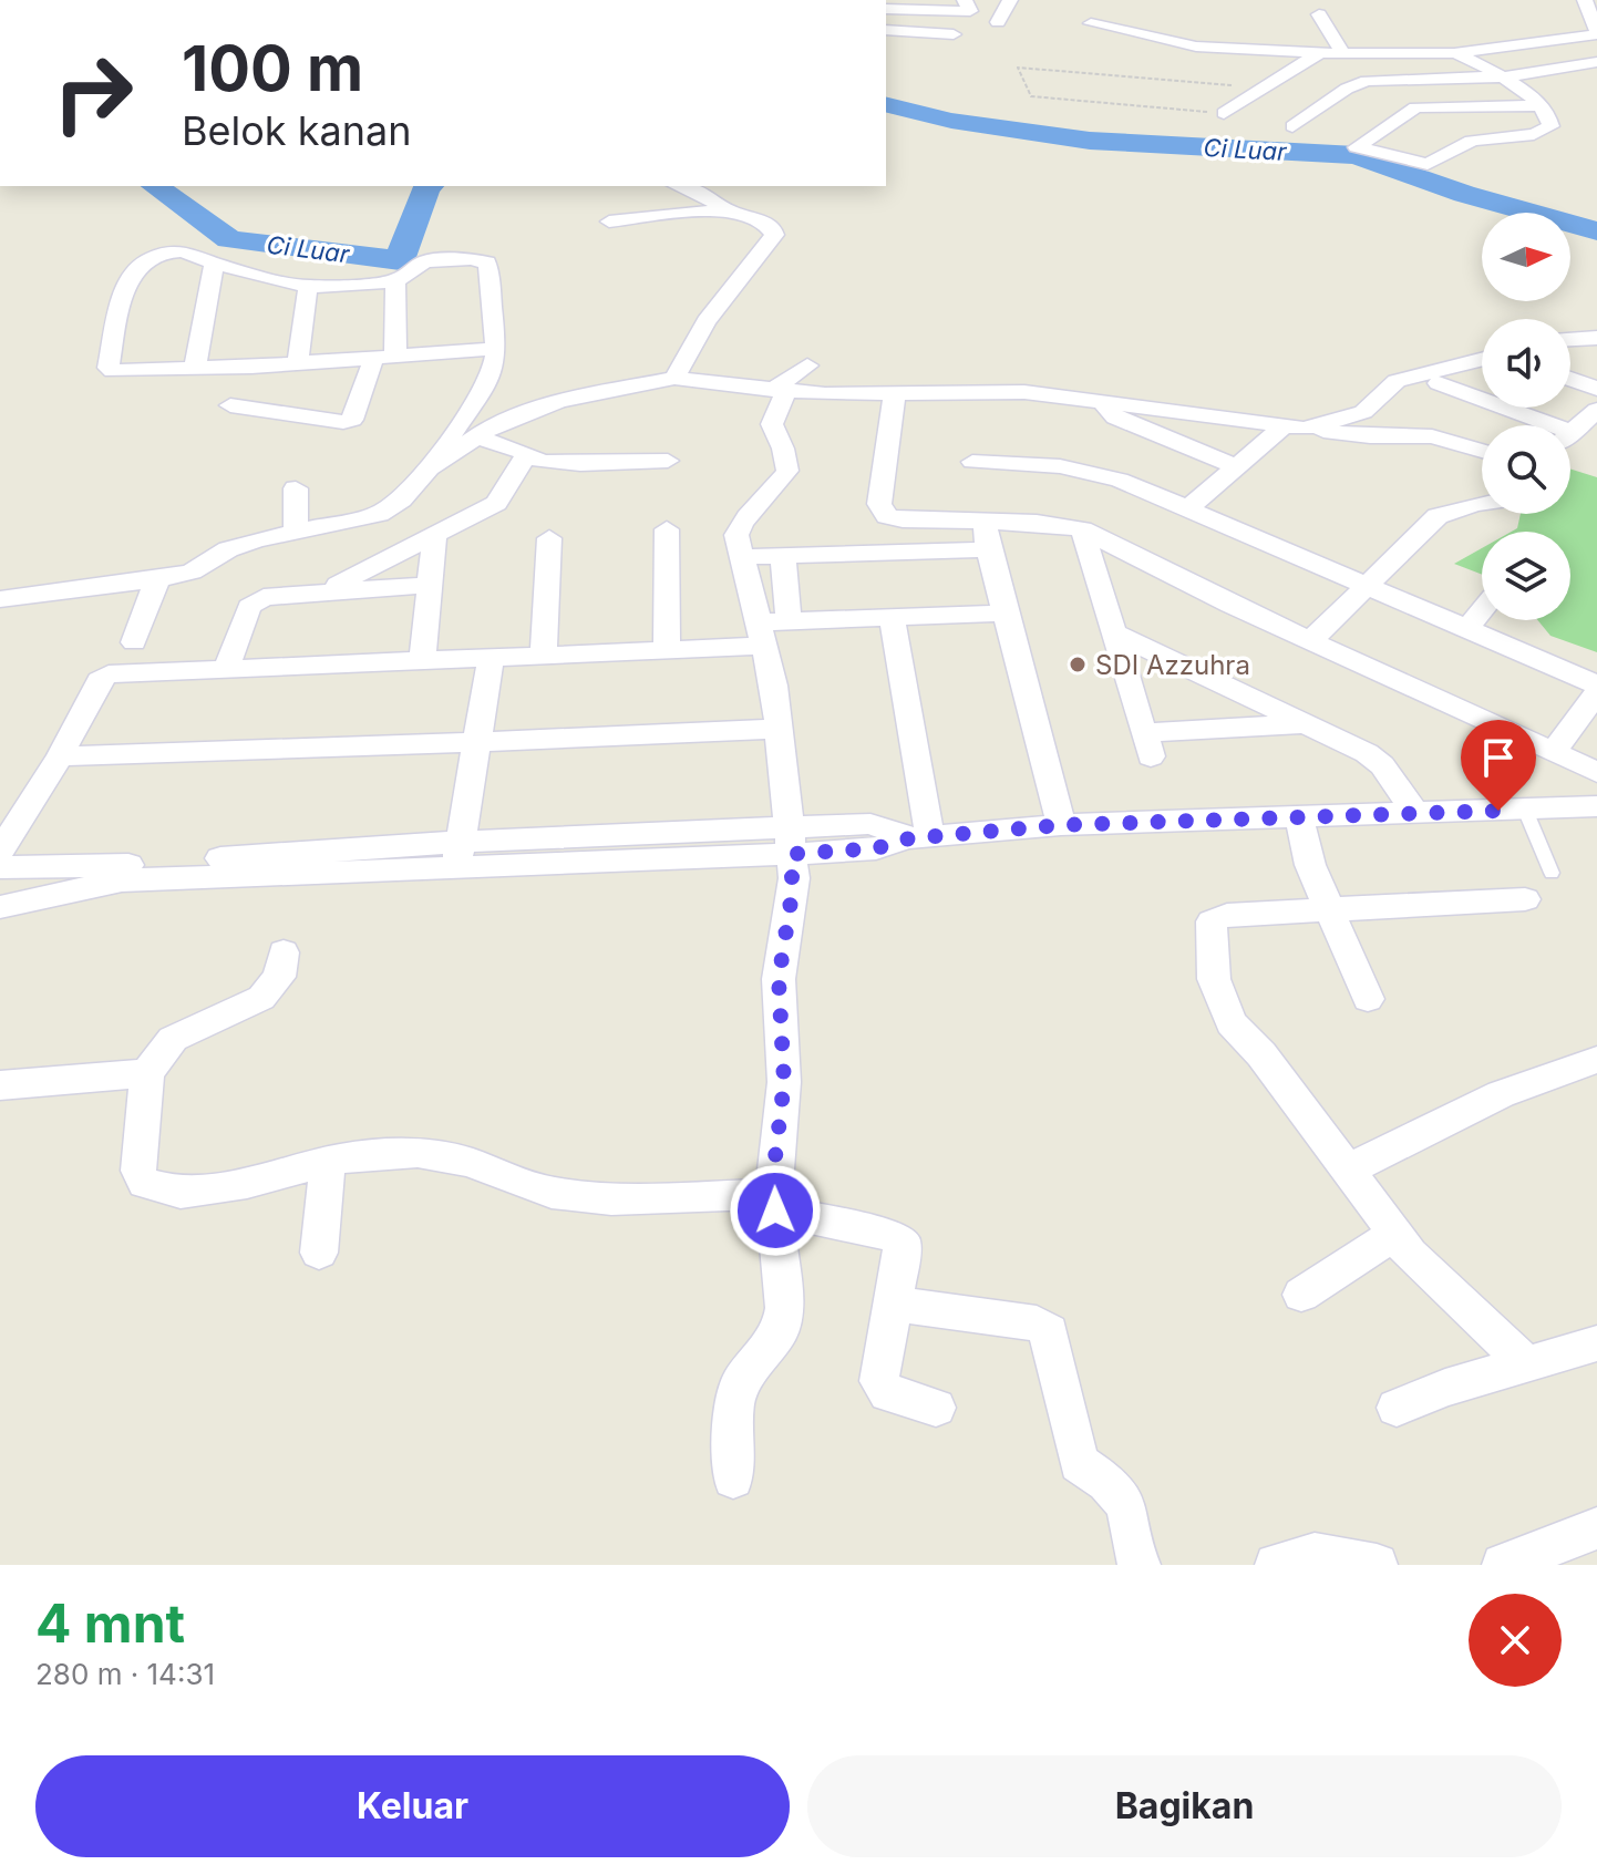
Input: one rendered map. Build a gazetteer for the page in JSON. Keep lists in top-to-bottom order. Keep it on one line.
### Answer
{"water":["Ci Luar"],"places":["SDI Azzuhra"],"north":"right","page":{"turn":["100 m","Belok kanan"],"heading":["4 mnt","280 m · 14:31"],"buttons":["Keluar","Bagikan"]}}
